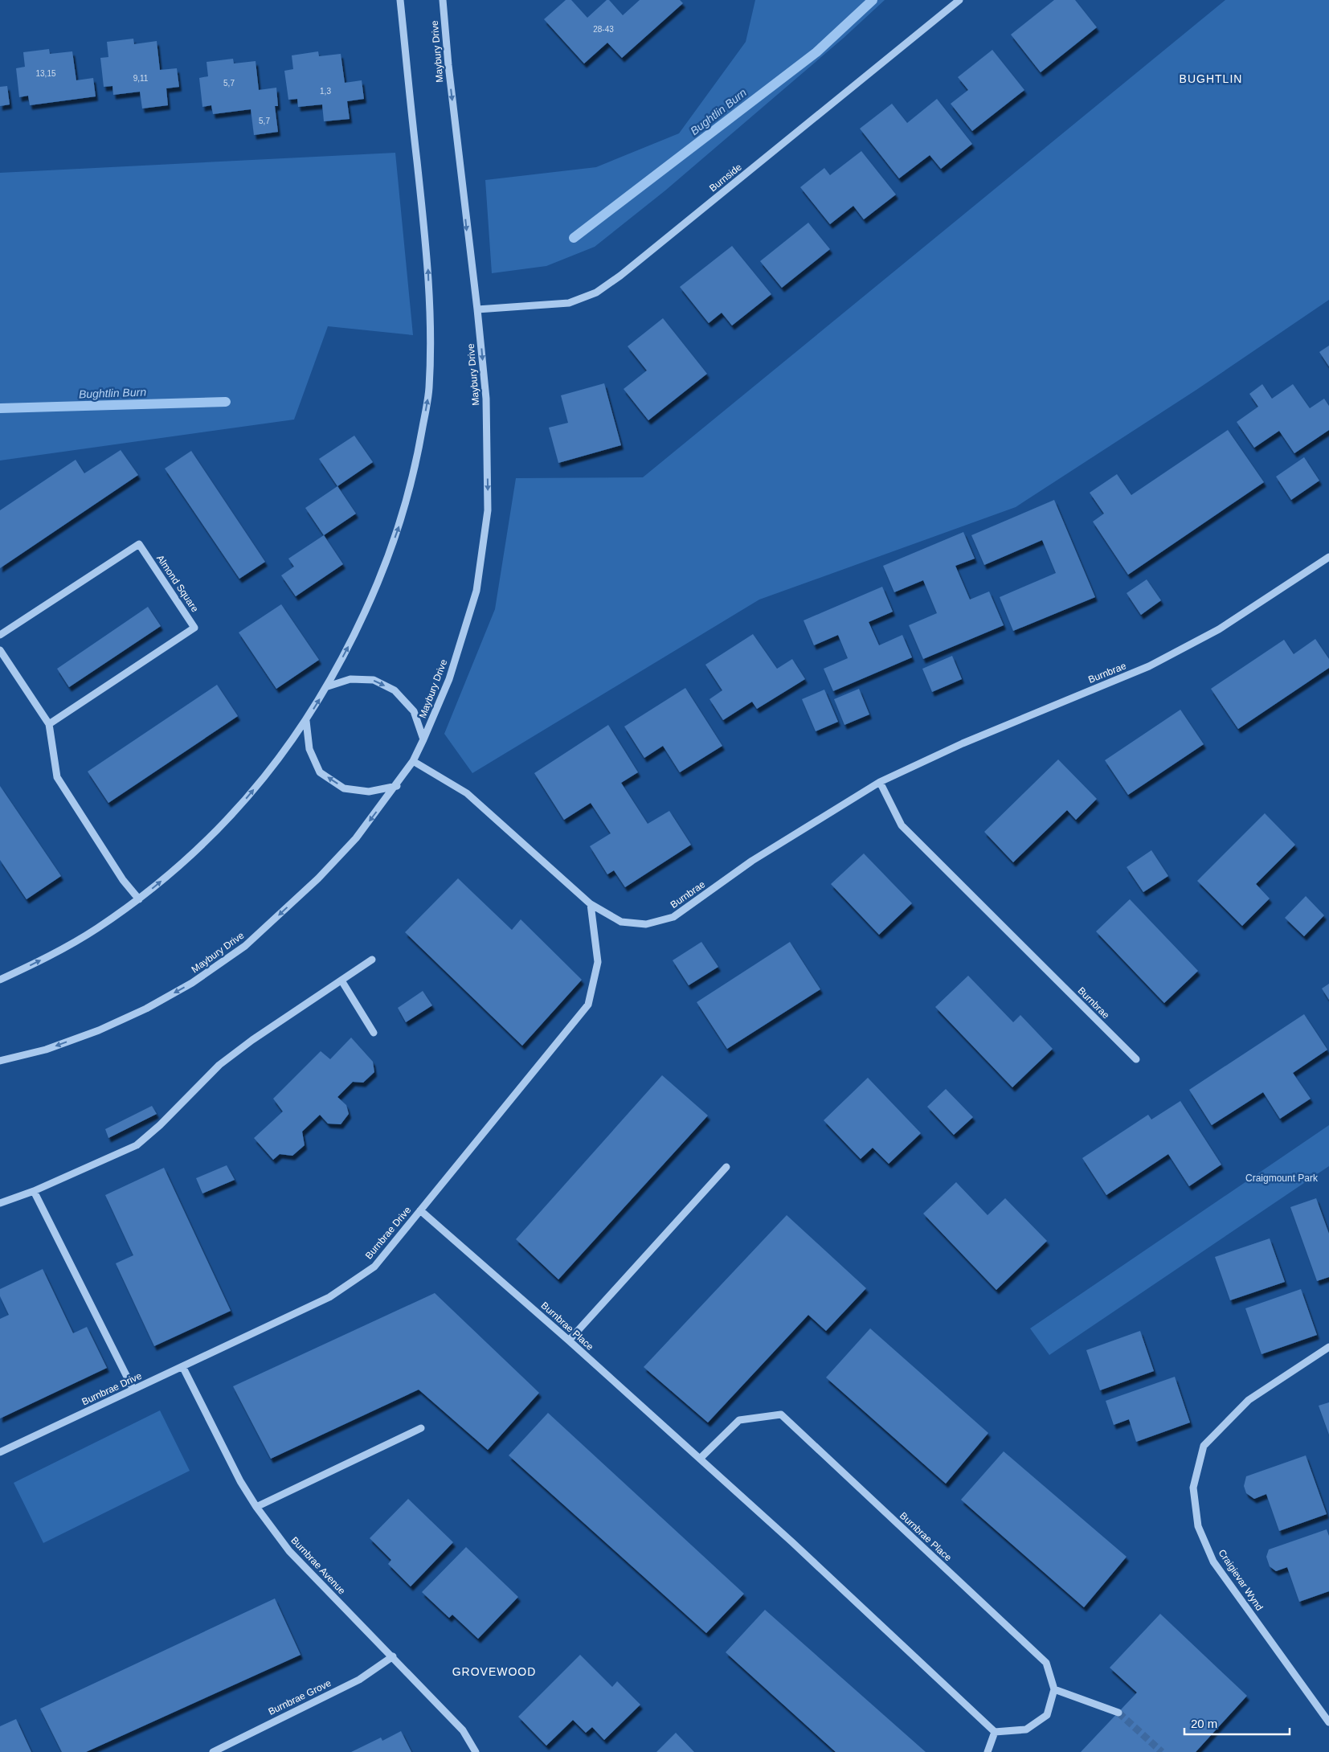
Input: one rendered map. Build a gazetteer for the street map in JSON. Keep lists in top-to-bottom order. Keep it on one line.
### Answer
{"streets":{"street":["Maybury Drive","Burnside","Almond Square","Burnbrae","Burnbrae Drive","Burnbrae Place","Burnbrae Avenue","Craigievar Wynd","Burnbrae Grove"]},"crossings":[["Maybury Drive","Burnside"],["Maybury Drive","Burnbrae"],["Burnbrae","Burnbrae Drive"],["Burnbrae Drive","Burnbrae Place"],["Burnbrae Drive","Burnbrae Avenue"],["Burnbrae Avenue","Burnbrae Grove"]],"districts":["BUGHTLIN","GROVEWOOD"],"water":["Bughtlin Burn"],"parks":["Craigmount Park"],"house_numbers":["28-43","13,15","9,11","5,7","1,3","5,7"],"scale_bar":"20 m"}
